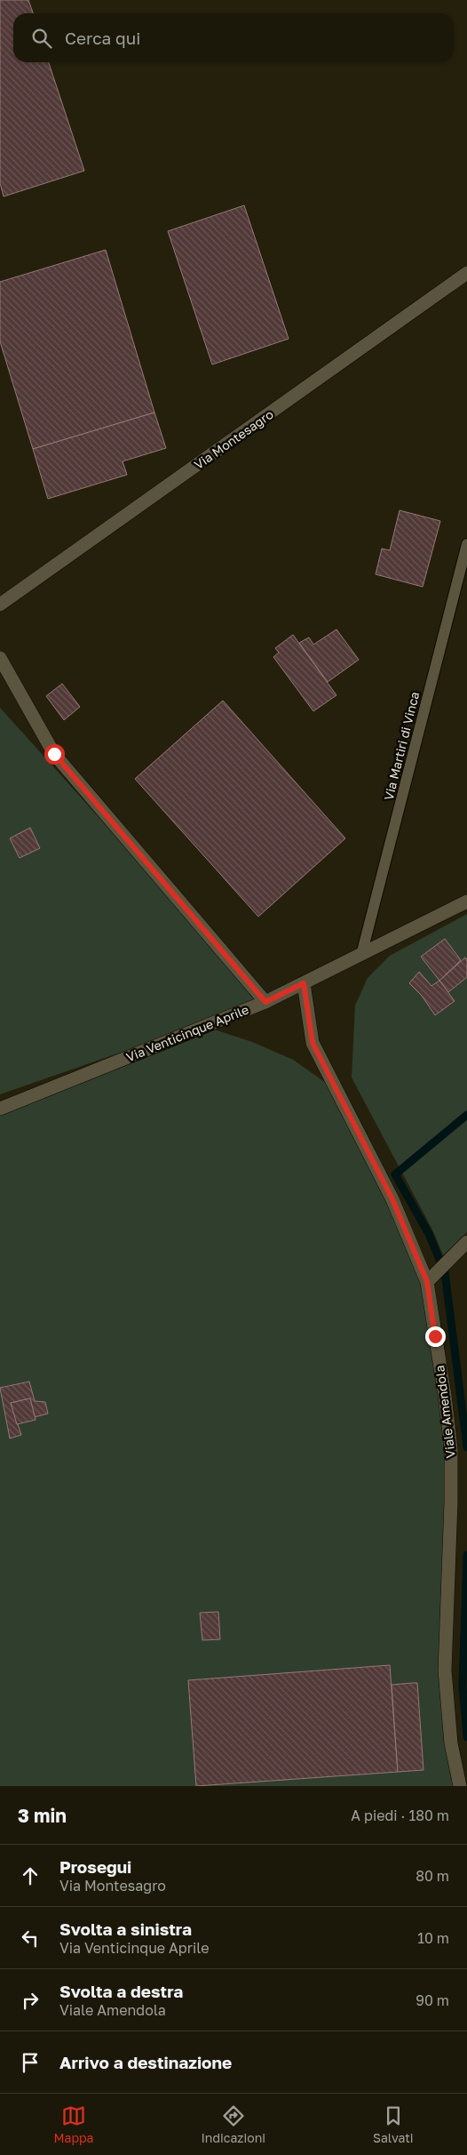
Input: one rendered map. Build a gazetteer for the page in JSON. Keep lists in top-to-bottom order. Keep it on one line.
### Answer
{"streets":{"street":["Via Montesagro","Via Venticinque Aprile","Viale Amendola"],"lane":["Via Martiri di Vinca"]},"crossings":[["Via Martiri di Vinca","Via Venticinque Aprile"],["Via Venticinque Aprile","Viale Amendola"]],"page":{"search":"Cerca qui","heading":["3 min","A piedi · 180 m"],"list":[["Prosegui","Via Montesagro","80 m"],["Svolta a sinistra","Via Venticinque Aprile","10 m"],["Svolta a destra","Viale Amendola","90 m"],"Arrivo a destinazione"],"nav":["Mappa","Indicazioni","Salvati"]}}
